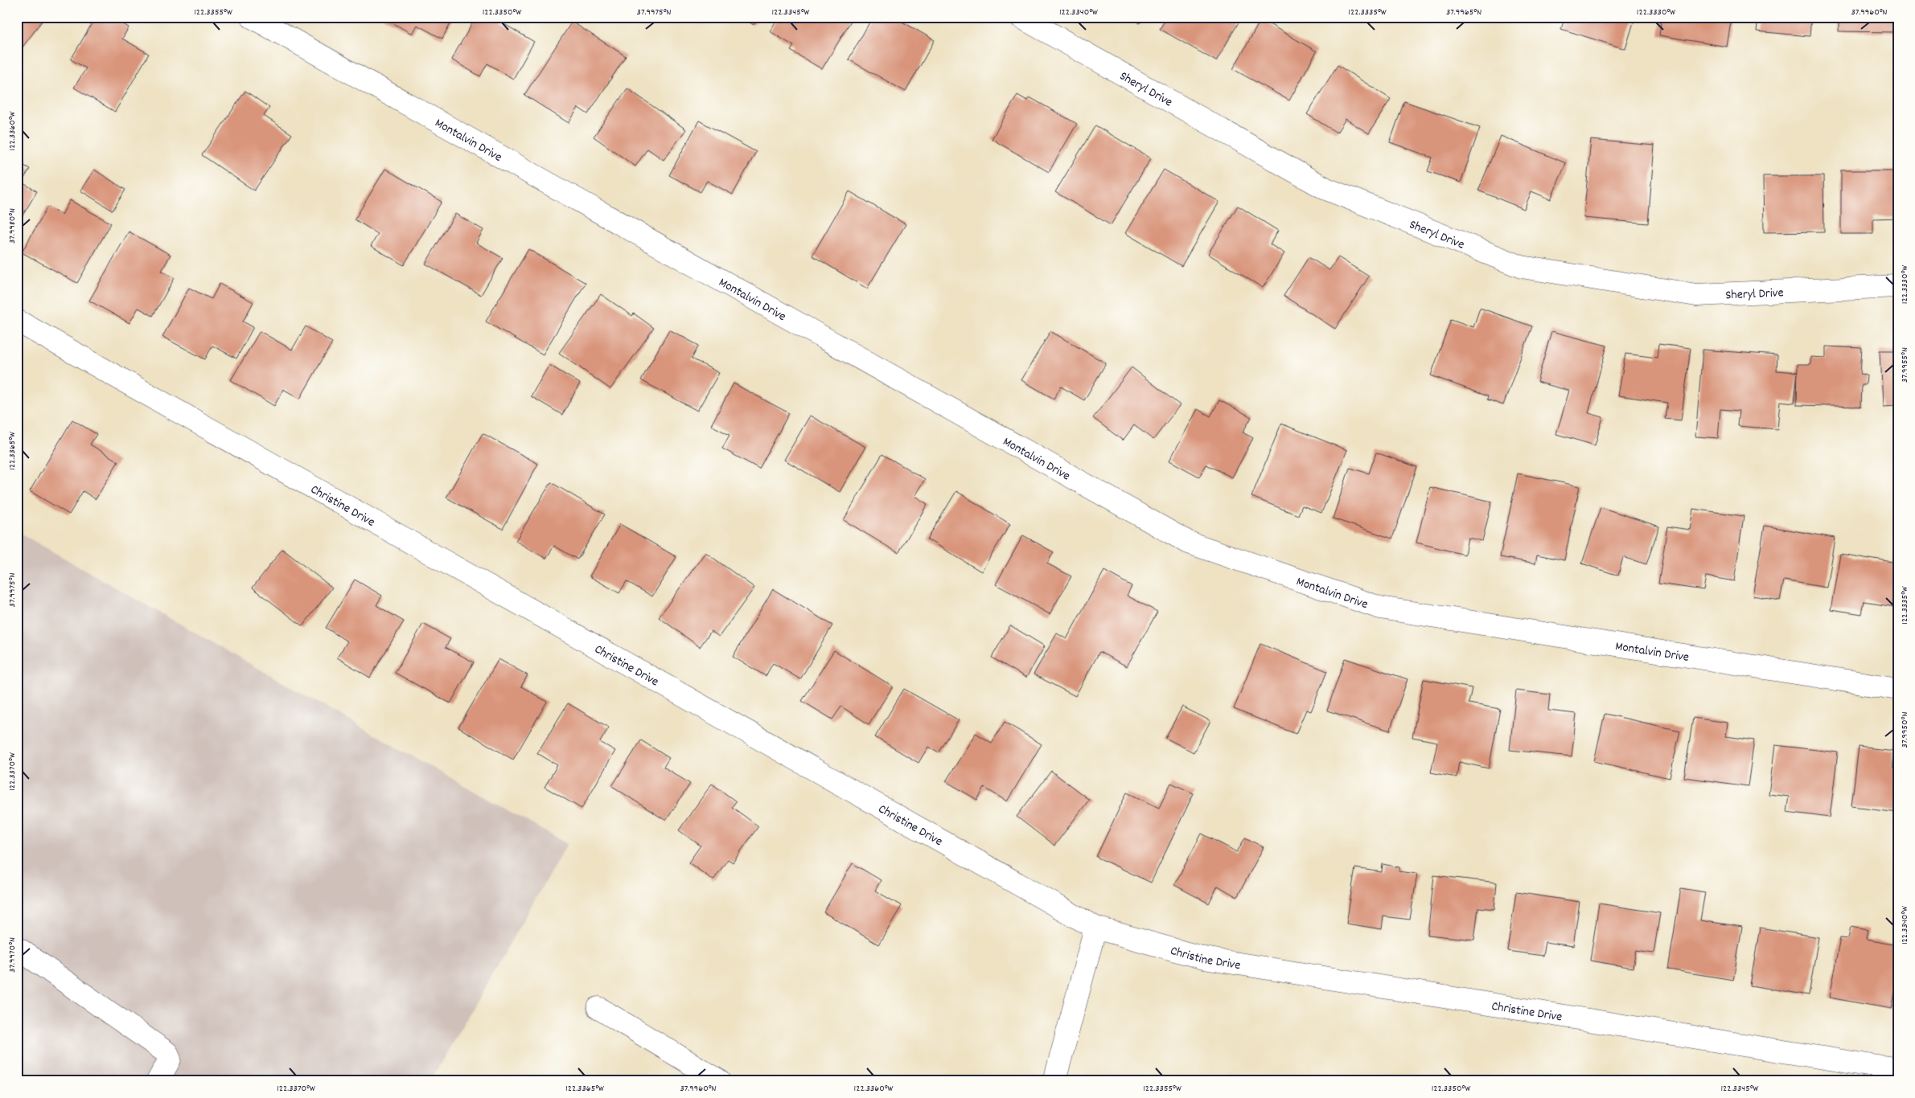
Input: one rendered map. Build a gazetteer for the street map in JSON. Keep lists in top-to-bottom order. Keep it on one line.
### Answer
{"streets":{"street":["Sheryl Drive","Montalvin Drive","Christine Drive"]},"coordinates":["122.3355°W","122.3350°W","37.9975°N","122.3345°W","122.3340°W","122.3335°W","37.9965°N","122.3330°W","37.9960°N","122.3360°W","37.9980°N","37.9955°N","122.3365°W","37.9950°N","122.3370°W","37.9970°N"]}
